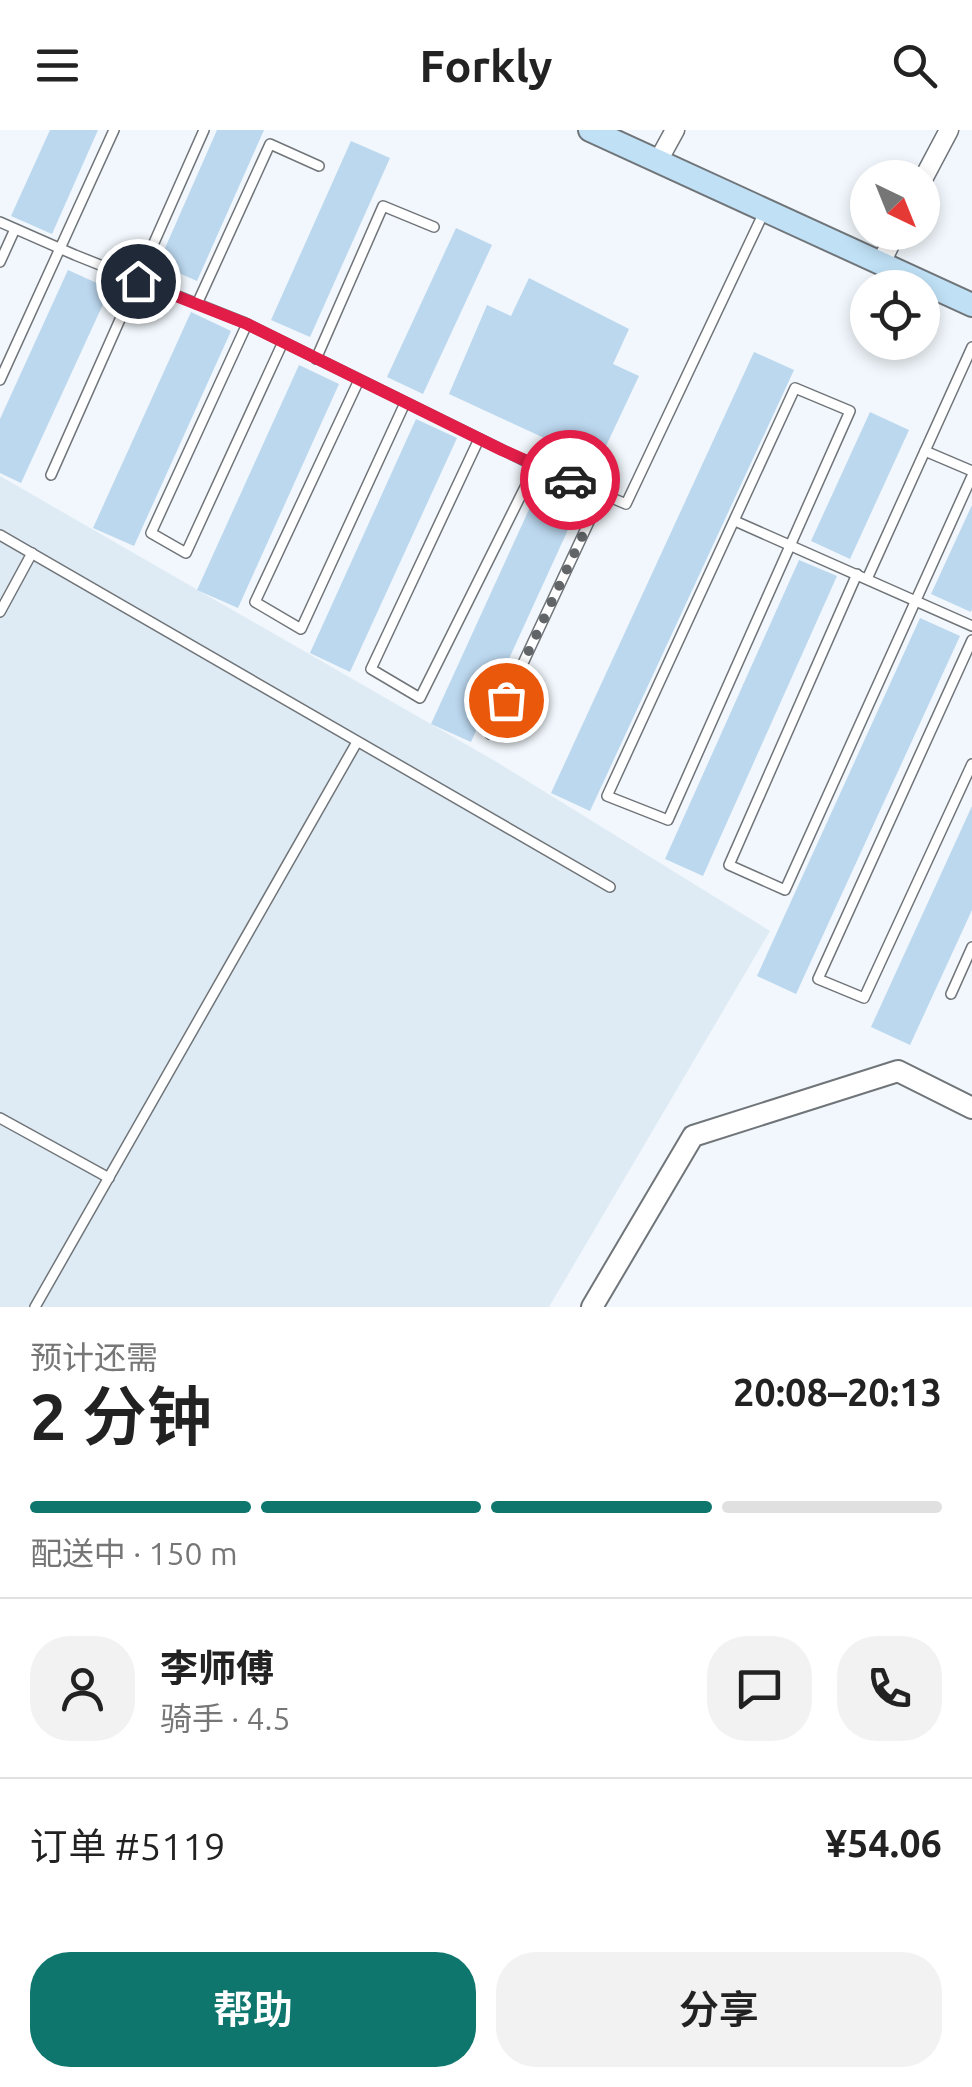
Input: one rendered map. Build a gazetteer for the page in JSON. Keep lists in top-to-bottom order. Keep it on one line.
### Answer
{"north":"bottom right","page":{"header":"Forkly","heading":["2 分钟","预计还需","20:08–20:13"],"panel":["李师傅","骑手 · 4.5","订单 #5119","¥54.06"],"bar":"配送中 · 150 m","buttons":["帮助","分享"]}}
